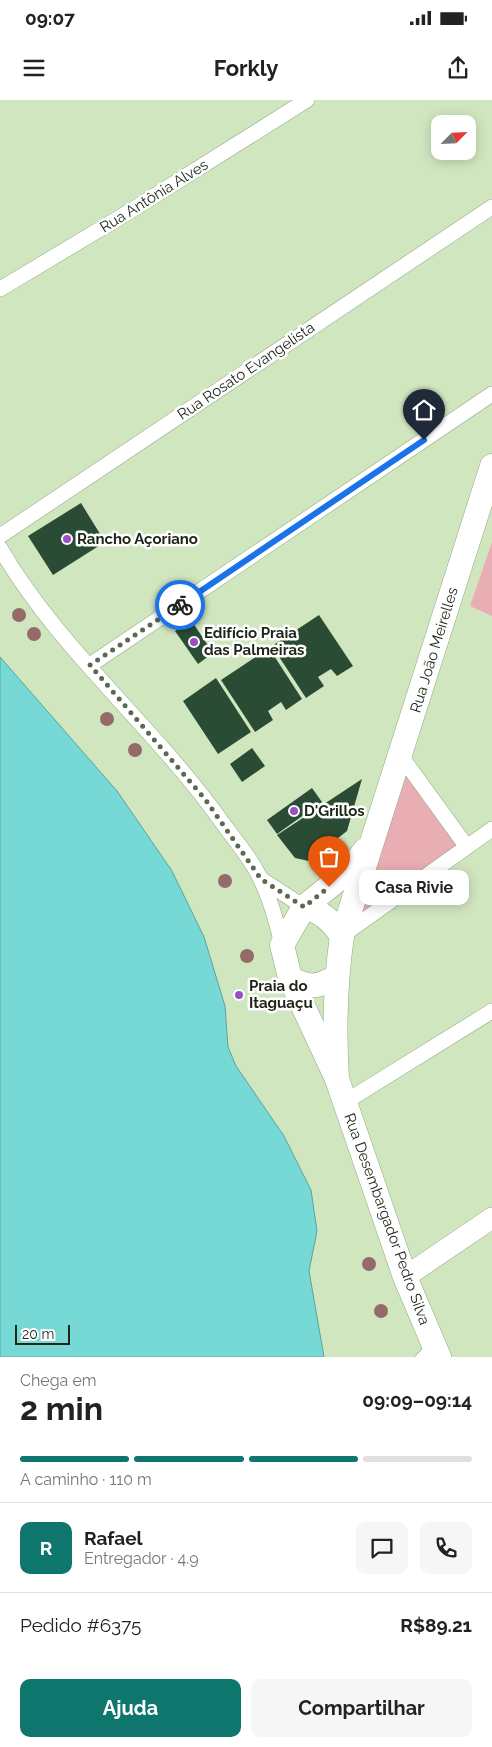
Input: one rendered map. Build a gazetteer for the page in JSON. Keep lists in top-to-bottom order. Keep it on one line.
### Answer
{"streets":{"main road":["Rua João Meirelles","Rua Desembargador Pedro Silva"],"street":["Rua Antônia Alves","Rua Rosato Evangelista"]},"crossings":[["Rua João Meirelles","Rua Desembargador Pedro Silva"]],"places":["Rancho Açoriano","Edifício Praia das Palmeiras","D'Grillos","Casa Rivie","Praia do Itaguaçu"],"scale_bar":"20 m","north":"top right","page":{"status":"09:07","header":"Forkly","bubble":"Casa Rivie","scale":"20 m","heading":["2 min","Chega em","09:09–09:14"],"panel":["Rafael","Entregador · 4.9","Pedido #6375","R$89.21"],"bar":"A caminho · 110 m","round":"R","buttons":["Ajuda","Compartilhar"]}}
